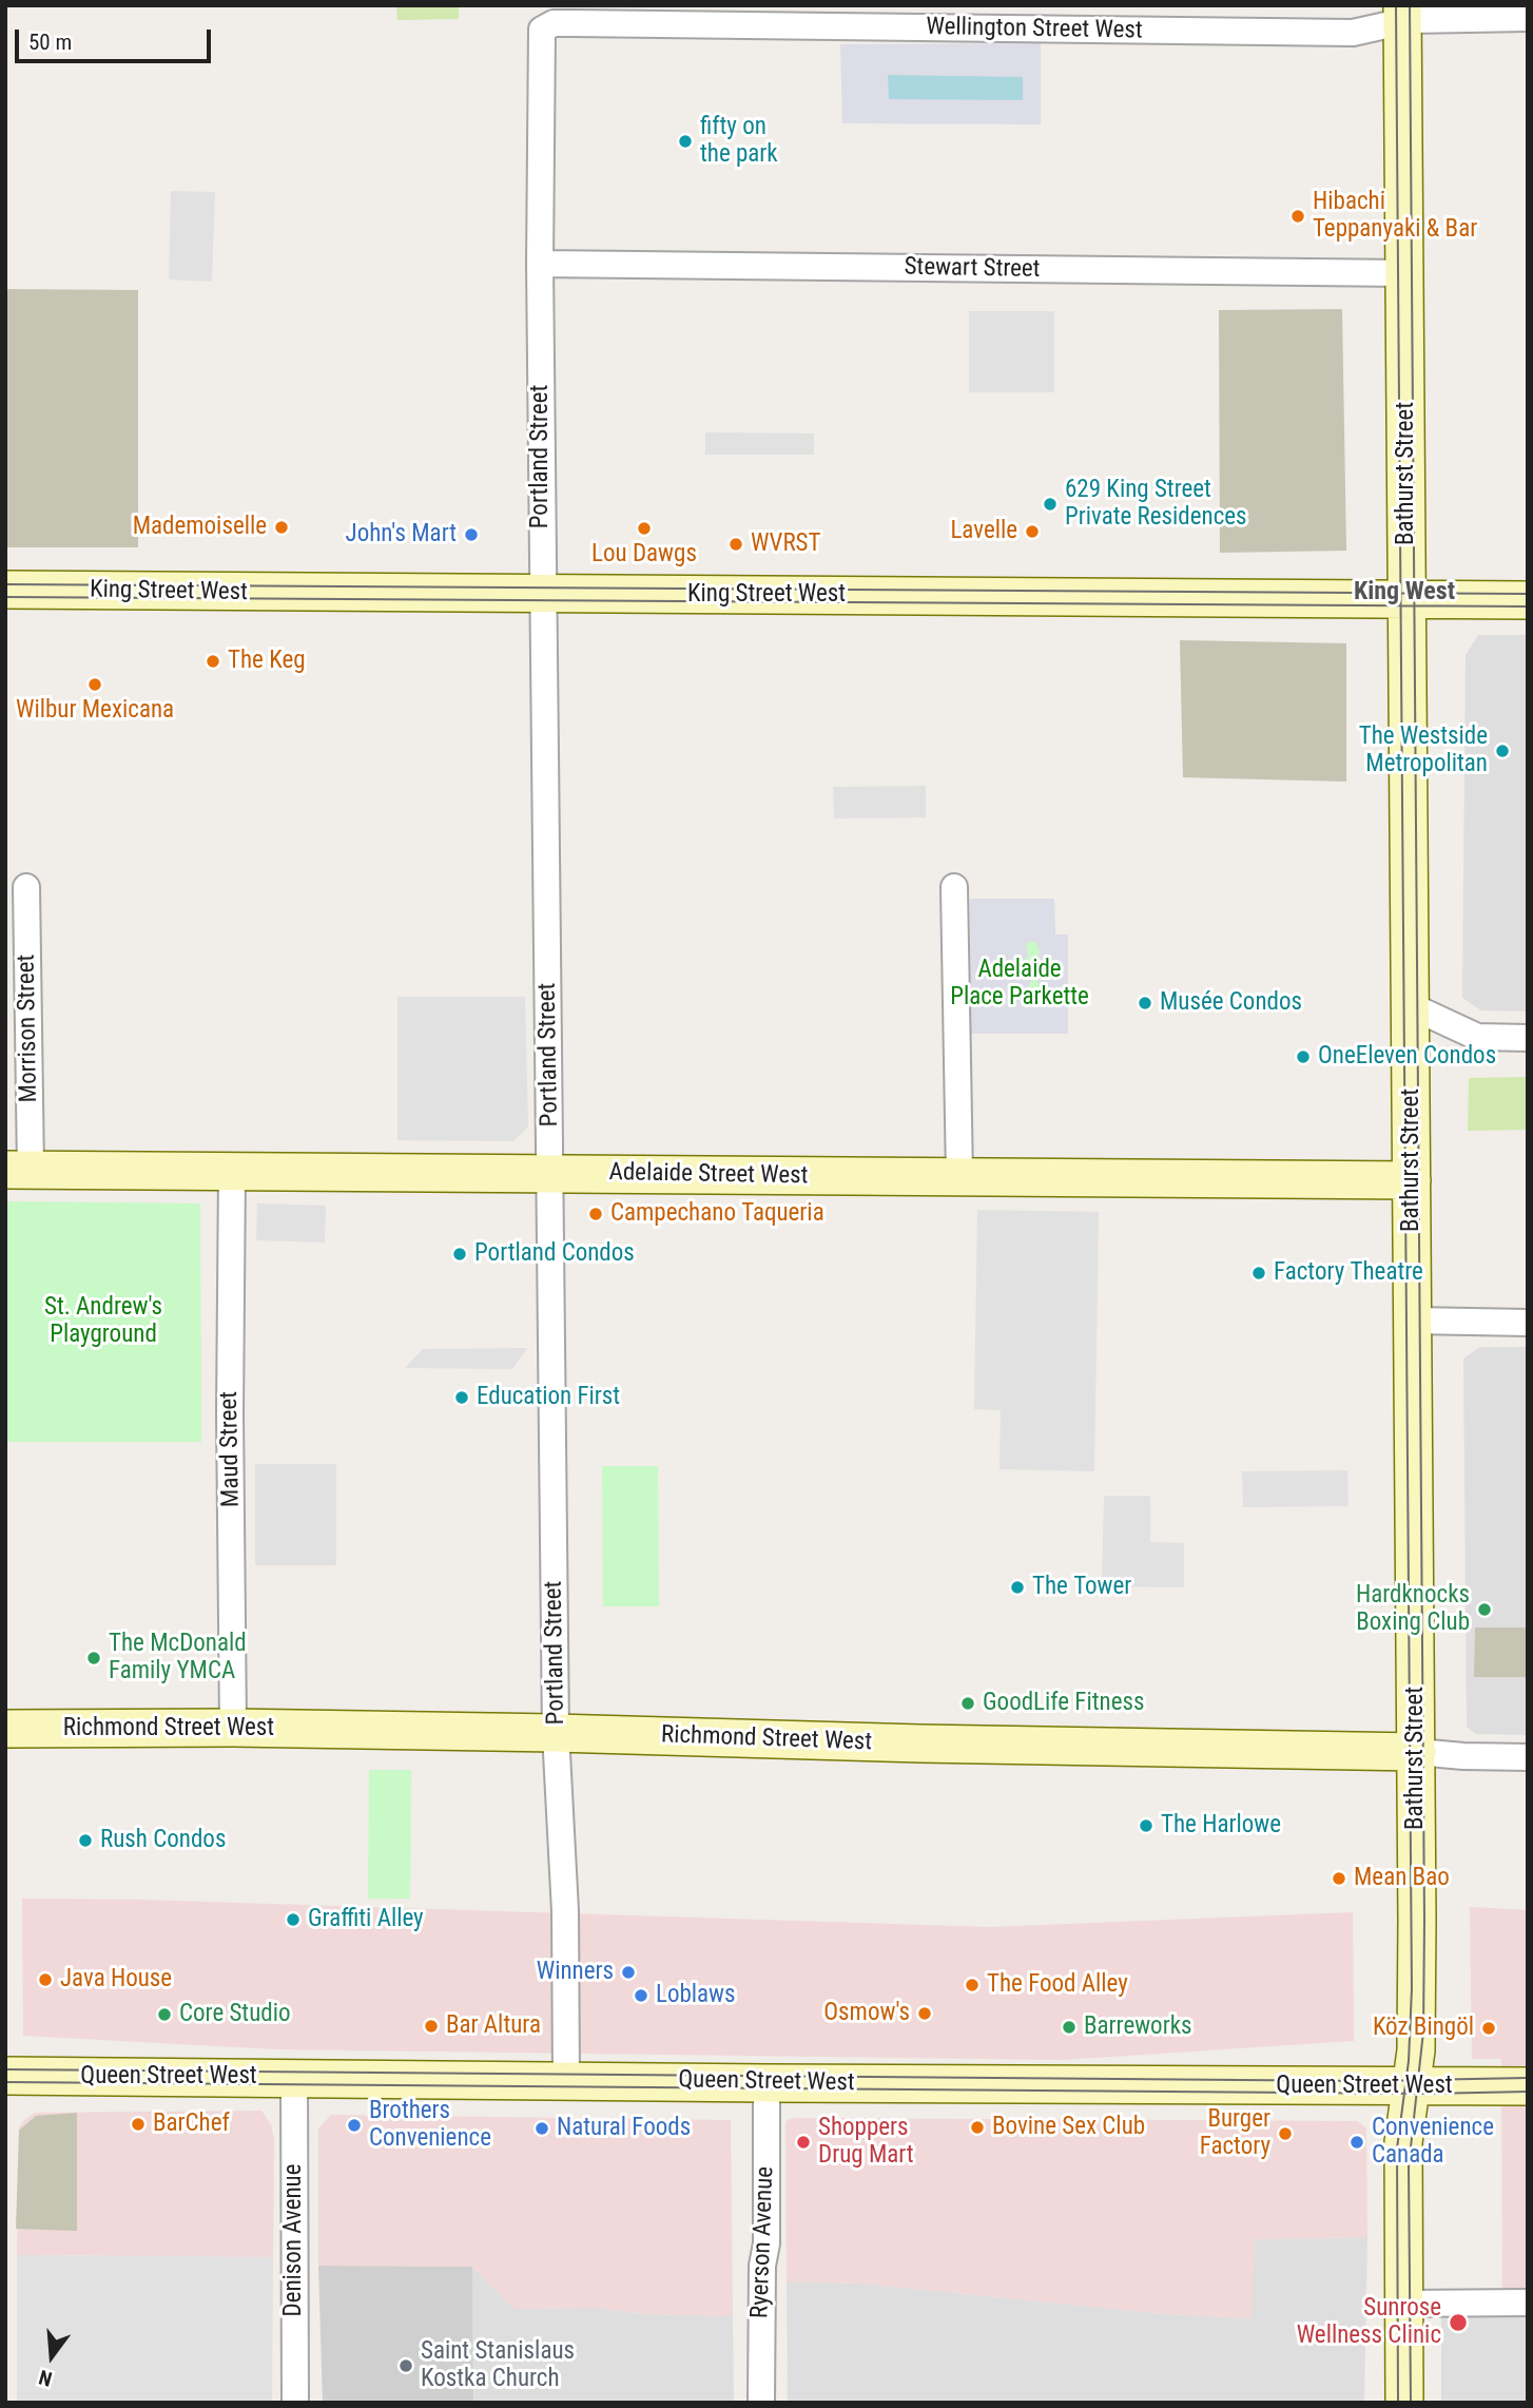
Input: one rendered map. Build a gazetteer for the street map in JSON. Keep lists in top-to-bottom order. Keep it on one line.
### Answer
{"streets":{"main road":["Bathurst Street","King Street West","Adelaide Street West","Richmond Street West","Queen Street West"],"street":["Wellington Street West","Stewart Street","Portland Street","Morrison Street","Maud Street","Denison Avenue","Ryerson Avenue"]},"crossings":[["Wellington Street West","Portland Street"],["Wellington Street West","Bathurst Street"],["Stewart Street","Portland Street"],["Stewart Street","Bathurst Street"],["Portland Street","King Street West"],["Portland Street","Adelaide Street West"],["Portland Street","Richmond Street West"],["Portland Street","Queen Street West"],["Bathurst Street","King Street West"],["Bathurst Street","Adelaide Street West"],["Bathurst Street","Richmond Street West"],["Bathurst Street","Queen Street West"],["Morrison Street","Adelaide Street West"],["Adelaide Street West","Maud Street"],["Maud Street","Richmond Street West"],["Queen Street West","Denison Avenue"],["Queen Street West","Ryerson Avenue"]],"districts":["King West"],"parks":["Adelaide Place Parkette","St. Andrew's Playground"],"places":["fifty on the park","Hibachi Teppanyaki & Bar","629 King Street Private Residences","Mademoiselle","Lou Dawgs","Lavelle","John's Mart","WVRST","The Keg","Wilbur Mexicana","The Westside Metropolitan","Musée Condos","OneEleven Condos","Campechano Taqueria","Portland Condos","Factory Theatre","Education First","The Tower","Hardknocks Boxing Club","The McDonald Family YMCA","GoodLife Fitness","The Harlowe","Rush Condos","Mean Bao","Graffiti Alley","Winners","Java House","The Food Alley","Loblaws","Osmow's","Core Studio","Bar Altura","Barreworks","Köz Bingöl","BarChef","Brothers Convenience","Bovine Sex Club","Natural Foods","Burger Factory","Shoppers Drug Mart","Convenience Canada","Sunrose Wellness Clinic","Saint Stanislaus Kostka Church"],"scale_bar":"50 m","north":"bottom"}
